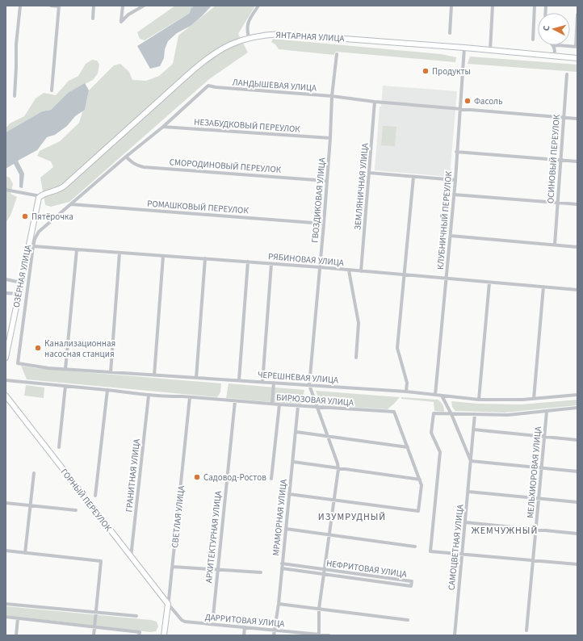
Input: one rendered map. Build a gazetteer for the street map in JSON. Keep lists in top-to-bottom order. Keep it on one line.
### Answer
{"streets":{"street":["ЯНТАРНАЯ УЛИЦА","ЛАНДЫШЕВАЯ УЛИЦА","НЕЗАБУДКОВЫЙ ПЕРЕУЛОК","ОСИНОВЫЙ ПЕРЕУЛОК","СМОРОДИНОВЫЙ ПЕРЕУЛОК","ЗЕМЛЯНИЧНАЯ УЛИЦА","ГВОЗДИКОВАЯ УЛИЦА","РОМАШКОВЫЙ ПЕРЕУЛОК","КЛУБНИЧНЫЙ ПЕРЕУЛОК","РЯБИНОВАЯ УЛИЦА","ОЗЁРНАЯ УЛИЦА","ЧЕРЕШНЕВАЯ УЛИЦА","БИРЮЗОВАЯ УЛИЦА","МЕЛЬХИОРОВАЯ УЛИЦА","ГРАНИТНАЯ УЛИЦА","ГОРНЫЙ ПЕРЕУЛОК","СВЕТЛАЯ УЛИЦА","МРАМОРНАЯ УЛИЦА","АРХИТЕКТУРНАЯ УЛИЦА","САМОЦВЕТНАЯ УЛИЦА","НЕФРИТОВАЯ УЛИЦА","ДАРРИТОВАЯ УЛИЦА"]},"crossings":[["ЯНТАРНАЯ УЛИЦА","КЛУБНИЧНЫЙ ПЕРЕУЛОК"],["ЯНТАРНАЯ УЛИЦА","ОЗЁРНАЯ УЛИЦА"],["ЛАНДЫШЕВАЯ УЛИЦА","НЕЗАБУДКОВЫЙ ПЕРЕУЛОК"],["ЛАНДЫШЕВАЯ УЛИЦА","ОСИНОВЫЙ ПЕРЕУЛОК"],["ЛАНДЫШЕВАЯ УЛИЦА","СМОРОДИНОВЫЙ ПЕРЕУЛОК"],["ЛАНДЫШЕВАЯ УЛИЦА","ЗЕМЛЯНИЧНАЯ УЛИЦА"],["ЛАНДЫШЕВАЯ УЛИЦА","ГВОЗДИКОВАЯ УЛИЦА"],["ЛАНДЫШЕВАЯ УЛИЦА","РОМАШКОВЫЙ ПЕРЕУЛОК"],["ЛАНДЫШЕВАЯ УЛИЦА","КЛУБНИЧНЫЙ ПЕРЕУЛОК"],["ЛАНДЫШЕВАЯ УЛИЦА","РЯБИНОВАЯ УЛИЦА"],["ЛАНДЫШЕВАЯ УЛИЦА","ЧЕРЕШНЕВАЯ УЛИЦА"],["НЕЗАБУДКОВЫЙ ПЕРЕУЛОК","ГВОЗДИКОВАЯ УЛИЦА"],["СМОРОДИНОВЫЙ ПЕРЕУЛОК","ГВОЗДИКОВАЯ УЛИЦА"],["ЗЕМЛЯНИЧНАЯ УЛИЦА","РЯБИНОВАЯ УЛИЦА"],["ГВОЗДИКОВАЯ УЛИЦА","РОМАШКОВЫЙ ПЕРЕУЛОК"],["ГВОЗДИКОВАЯ УЛИЦА","РЯБИНОВАЯ УЛИЦА"],["ГВОЗДИКОВАЯ УЛИЦА","ЧЕРЕШНЕВАЯ УЛИЦА"],["КЛУБНИЧНЫЙ ПЕРЕУЛОК","РЯБИНОВАЯ УЛИЦА"],["КЛУБНИЧНЫЙ ПЕРЕУЛОК","ЧЕРЕШНЕВАЯ УЛИЦА"],["ЧЕРЕШНЕВАЯ УЛИЦА","САМОЦВЕТНАЯ УЛИЦА"],["БИРЮЗОВАЯ УЛИЦА","ГРАНИТНАЯ УЛИЦА"],["БИРЮЗОВАЯ УЛИЦА","СВЕТЛАЯ УЛИЦА"],["БИРЮЗОВАЯ УЛИЦА","МРАМОРНАЯ УЛИЦА"],["БИРЮЗОВАЯ УЛИЦА","АРХИТЕКТУРНАЯ УЛИЦА"],["ГРАНИТНАЯ УЛИЦА","ГОРНЫЙ ПЕРЕУЛОК"],["ГОРНЫЙ ПЕРЕУЛОК","СВЕТЛАЯ УЛИЦА"],["ГОРНЫЙ ПЕРЕУЛОК","ДАРРИТОВАЯ УЛИЦА"],["СВЕТЛАЯ УЛИЦА","ДАРРИТОВАЯ УЛИЦА"],["МРАМОРНАЯ УЛИЦА","НЕФРИТОВАЯ УЛИЦА"],["МРАМОРНАЯ УЛИЦА","ДАРРИТОВАЯ УЛИЦА"]],"districts":["ИЗУМРУДНЫЙ","ЖЕМЧУЖНЫЙ"],"places":["Продукты","Фасоль","Пятёрочка","Канализационная насосная станция","Садовод-Ростов"],"north":"left"}
